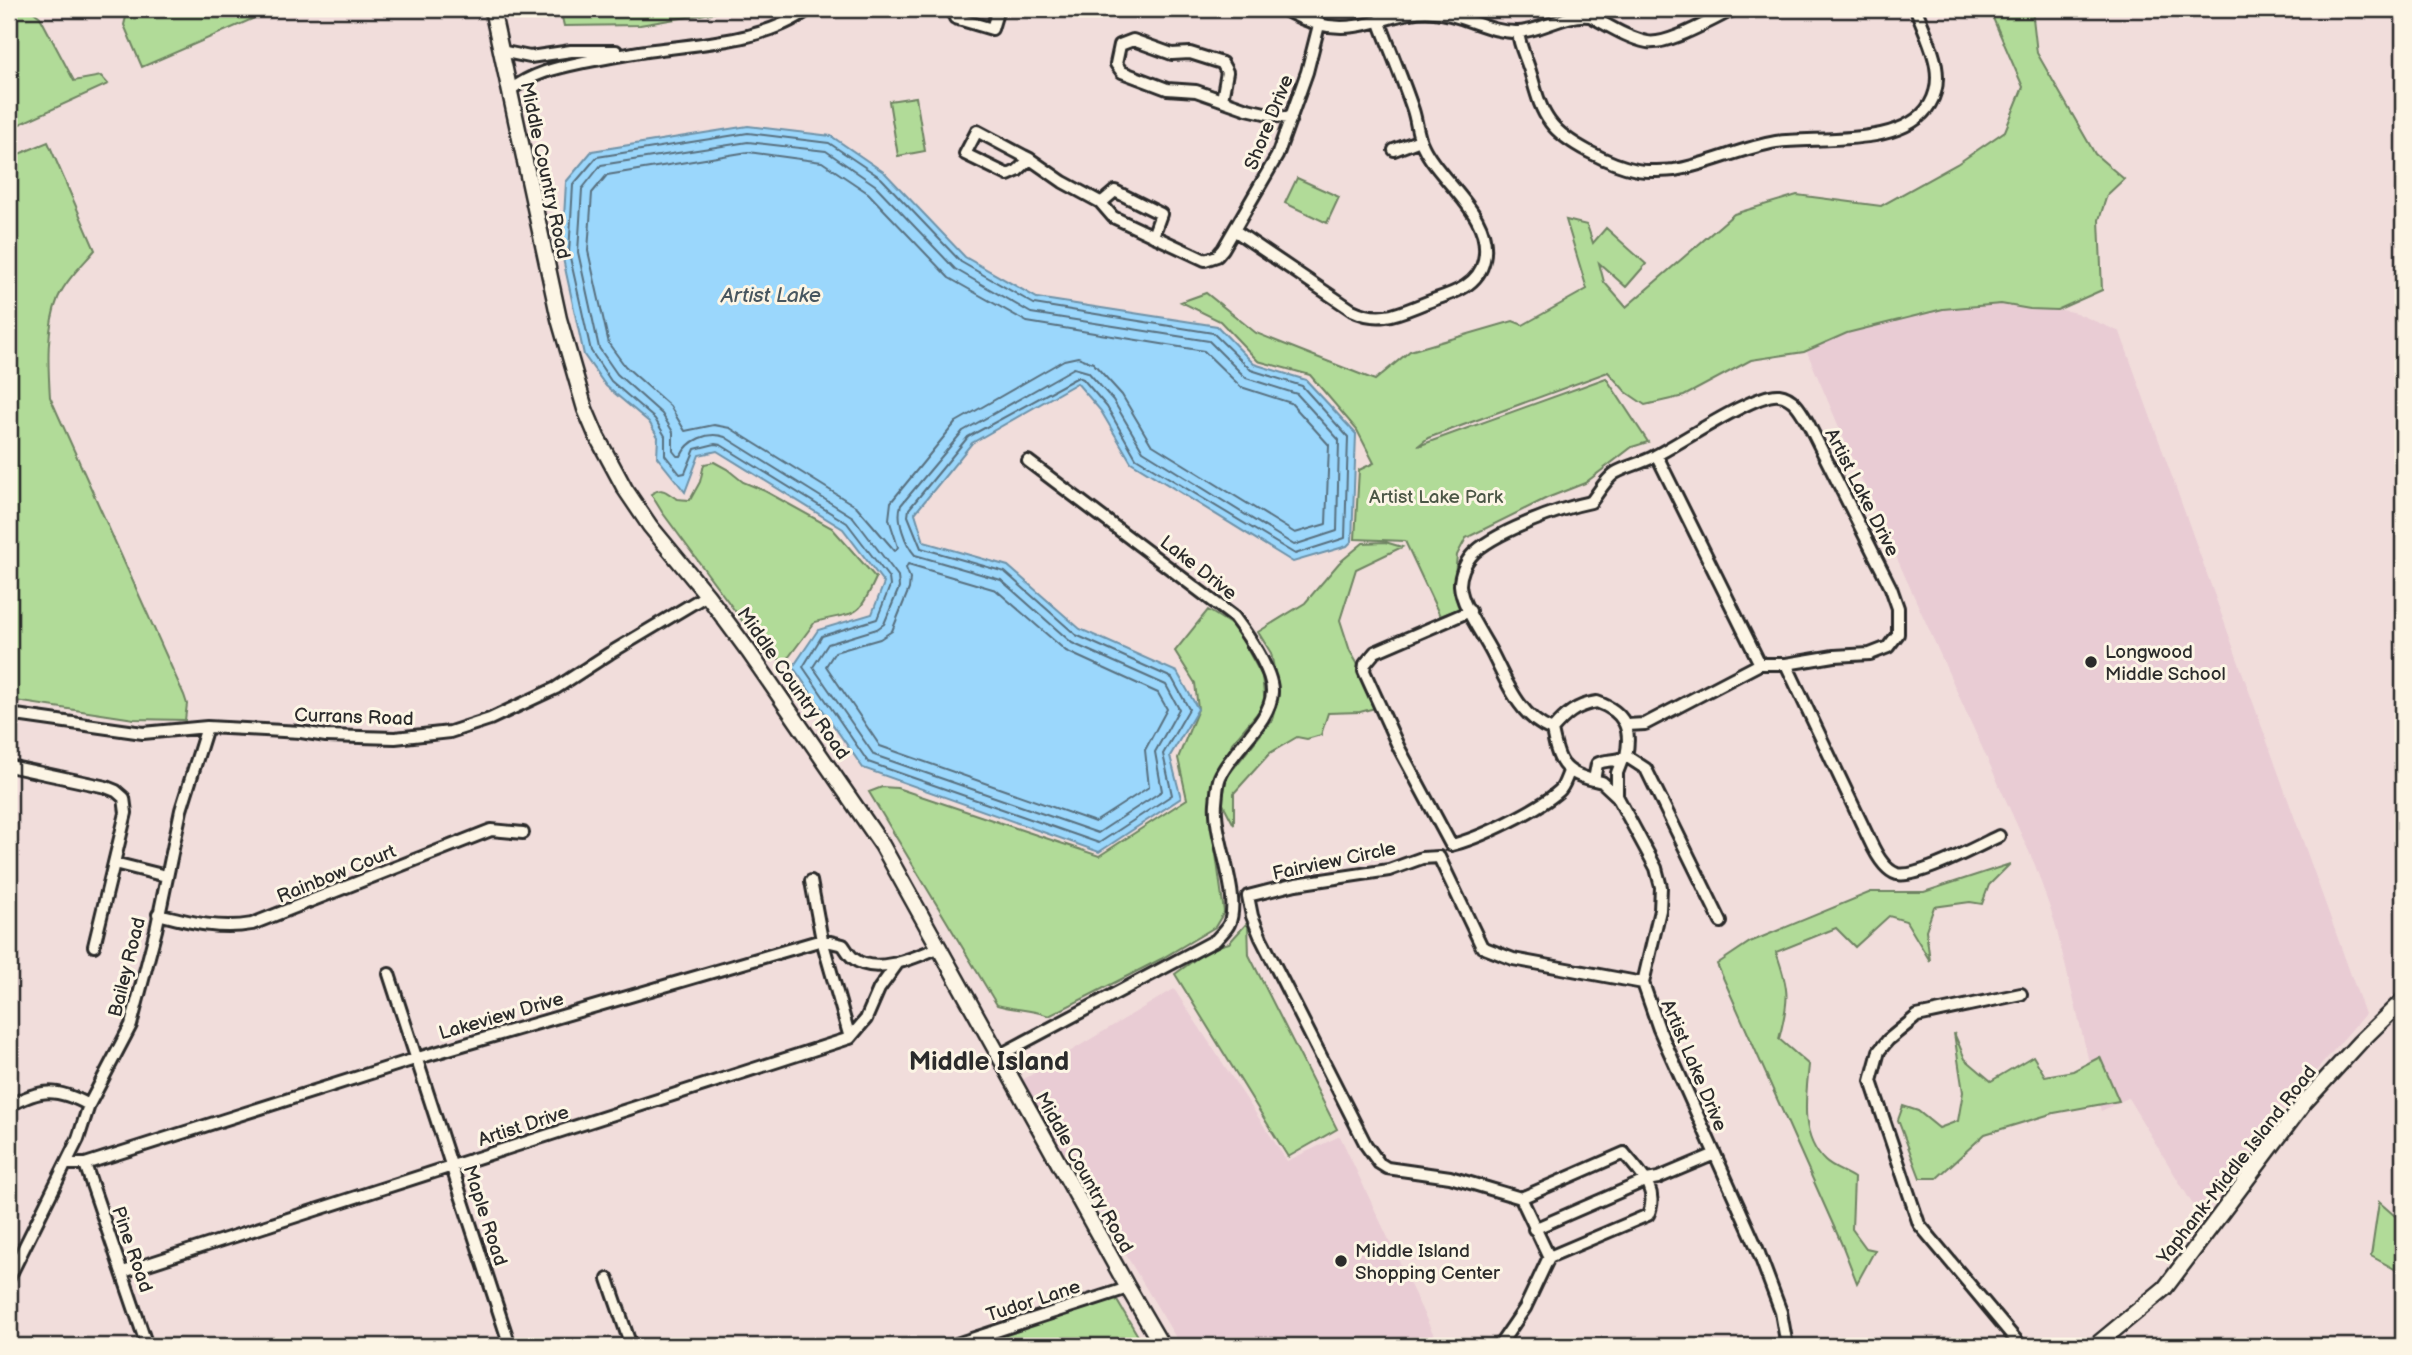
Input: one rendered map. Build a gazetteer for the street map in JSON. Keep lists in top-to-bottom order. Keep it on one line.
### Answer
{"streets":{"main road":["Middle Country Road","Yaphank-Middle Island Road"],"street":["Shore Drive","Artist Lake Drive","Lake Drive","Currans Road","Fairview Circle","Rainbow Court","Bailey Road","Lakeview Drive","Artist Drive","Maple Road","Pine Road","Tudor Lane"]},"crossings":[["Middle Country Road","Lake Drive"],["Middle Country Road","Currans Road"],["Middle Country Road","Tudor Lane"],["Artist Lake Drive","Fairview Circle"],["Currans Road","Bailey Road"],["Rainbow Court","Bailey Road"],["Bailey Road","Lakeview Drive"],["Lakeview Drive","Maple Road"],["Lakeview Drive","Pine Road"],["Artist Drive","Maple Road"],["Artist Drive","Pine Road"]],"districts":["Middle Island"],"water":["Artist Lake"],"parks":["Artist Lake Park"],"places":["Longwood Middle School","Middle Island Shopping Center"]}
